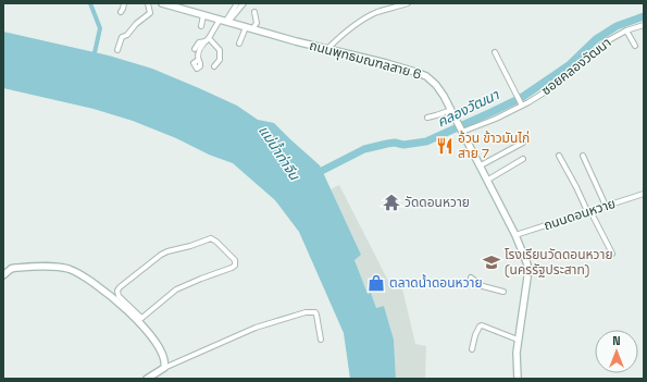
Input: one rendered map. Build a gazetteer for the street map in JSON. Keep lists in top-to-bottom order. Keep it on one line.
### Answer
{"streets":{"main road":["ถนนพุทธมณฑลสาย 6"],"street":["ซอยคลองวัฒนา","ถนนดอนหวาย"]},"crossings":[["ถนนพุทธมณฑลสาย 6","ซอยคลองวัฒนา"],["ถนนพุทธมณฑลสาย 6","ถนนดอนหวาย"]],"water":["คลองวัฒนา","แม่น้ำท่าจีน"],"places":{"restaurant":["อ้วน ข้าวมันไก่ สาย 7"],"temple":["วัดดอนหวาย"],"school or university":["โรงเรียนวัดดอนหวาย (นครรัฐประสาท)"],"shop":["ตลาดน้ำดอนหวาย"]},"north":"top"}
